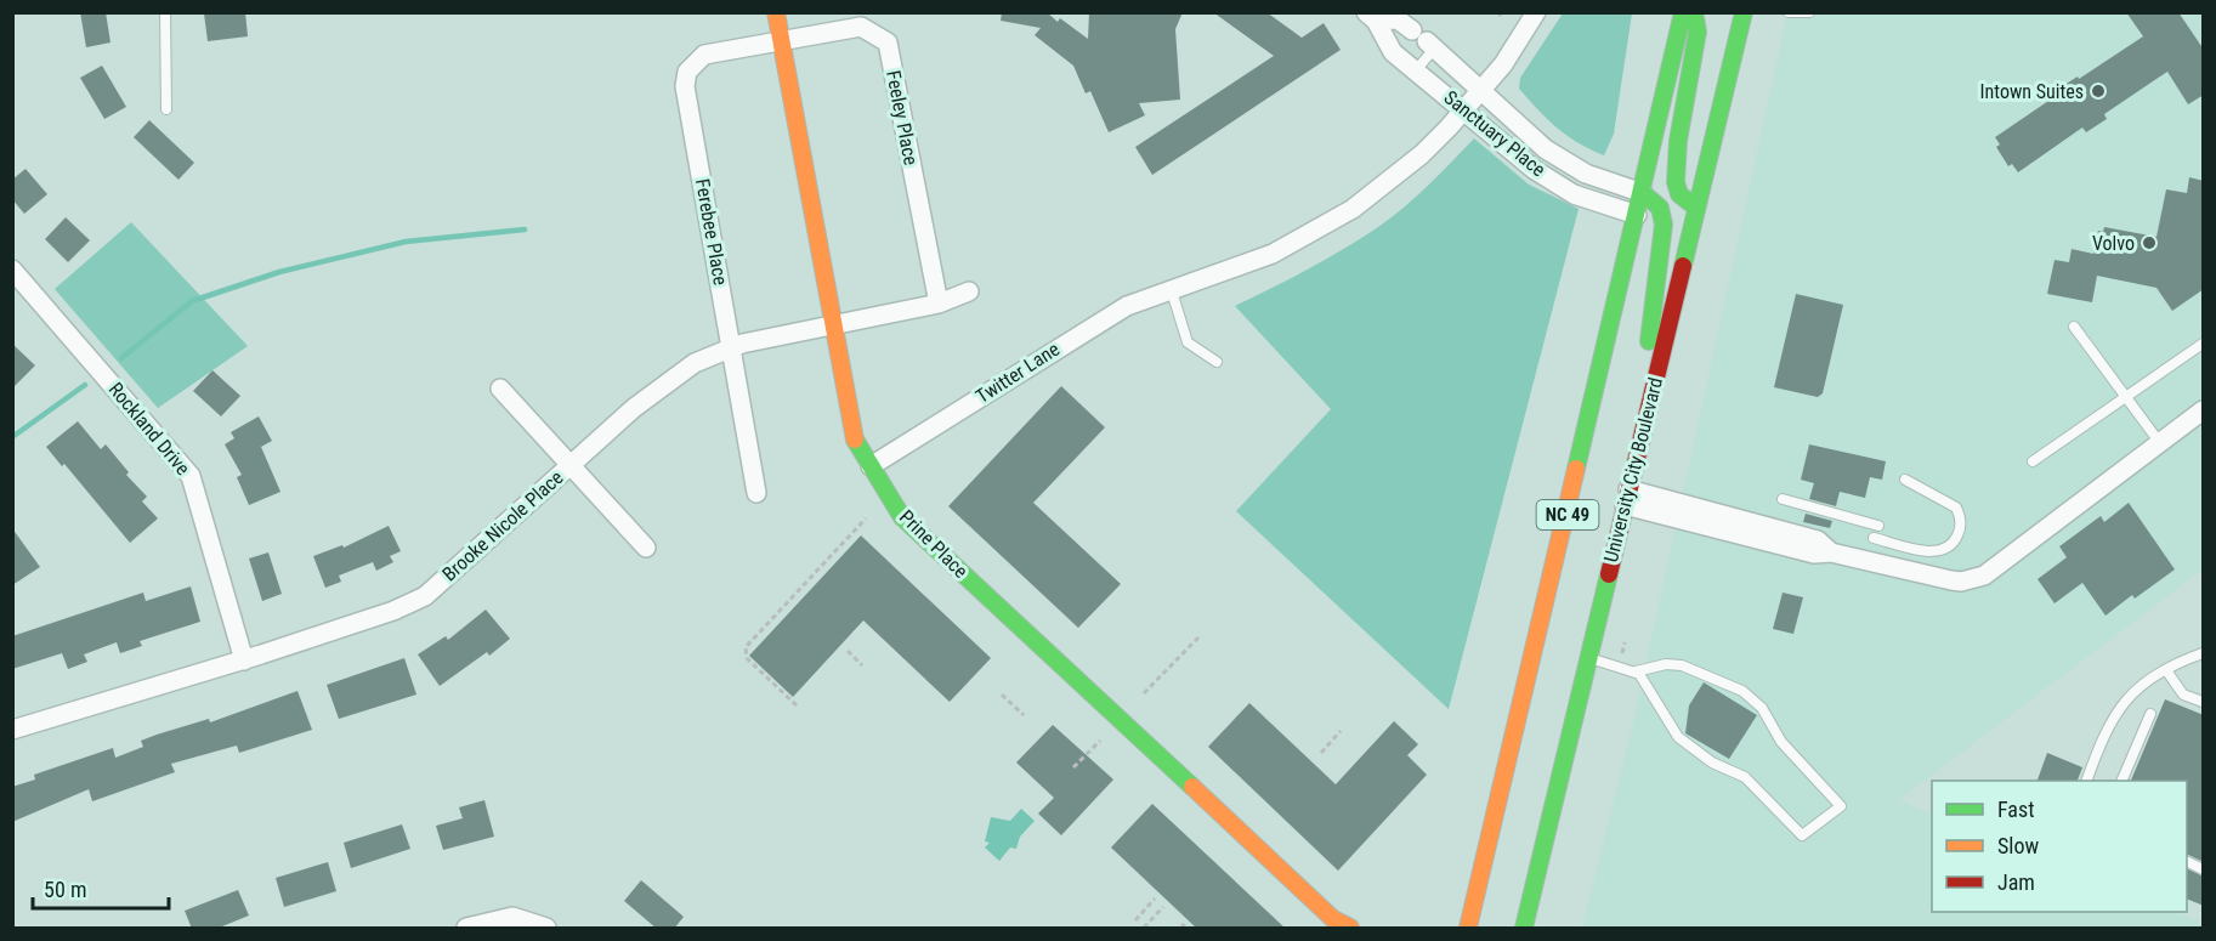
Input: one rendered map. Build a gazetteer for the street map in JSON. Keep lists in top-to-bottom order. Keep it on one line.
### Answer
{"streets":{"main road":["University City Boulevard","NC 49","Prine Place"],"street":["Feeley Place","Sanctuary Place","Ferebee Place","Twitter Lane","Rockland Drive","Brooke Nicole Place"]},"crossings":[["Feeley Place","Ferebee Place"],["Feeley Place","Brooke Nicole Place"],["Feeley Place","Prine Place"],["Sanctuary Place","Twitter Lane"],["Sanctuary Place","NC 49"],["Ferebee Place","Brooke Nicole Place"],["Ferebee Place","Prine Place"],["Twitter Lane","Prine Place"],["Rockland Drive","Brooke Nicole Place"],["Brooke Nicole Place","Prine Place"]],"places":["Intown Suites","Volvo"],"legend":["Fast","Slow","Jam"],"scale_bar":"50 m"}
